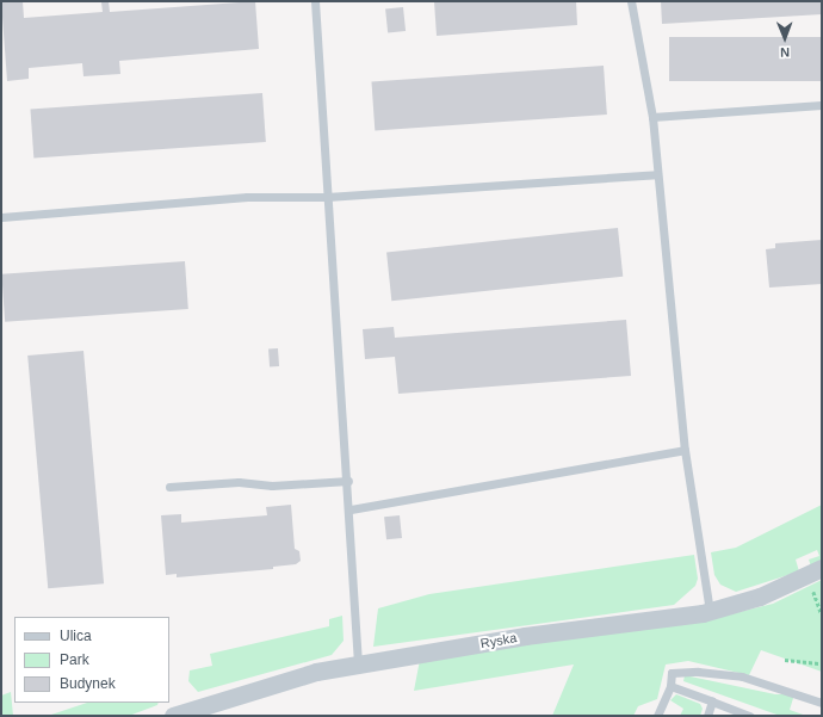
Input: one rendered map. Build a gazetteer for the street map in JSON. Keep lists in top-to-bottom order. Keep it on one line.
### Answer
{"streets":{"street":["Ryska"]},"legend":["Ulica","Park","Budynek"],"north":"bottom"}
